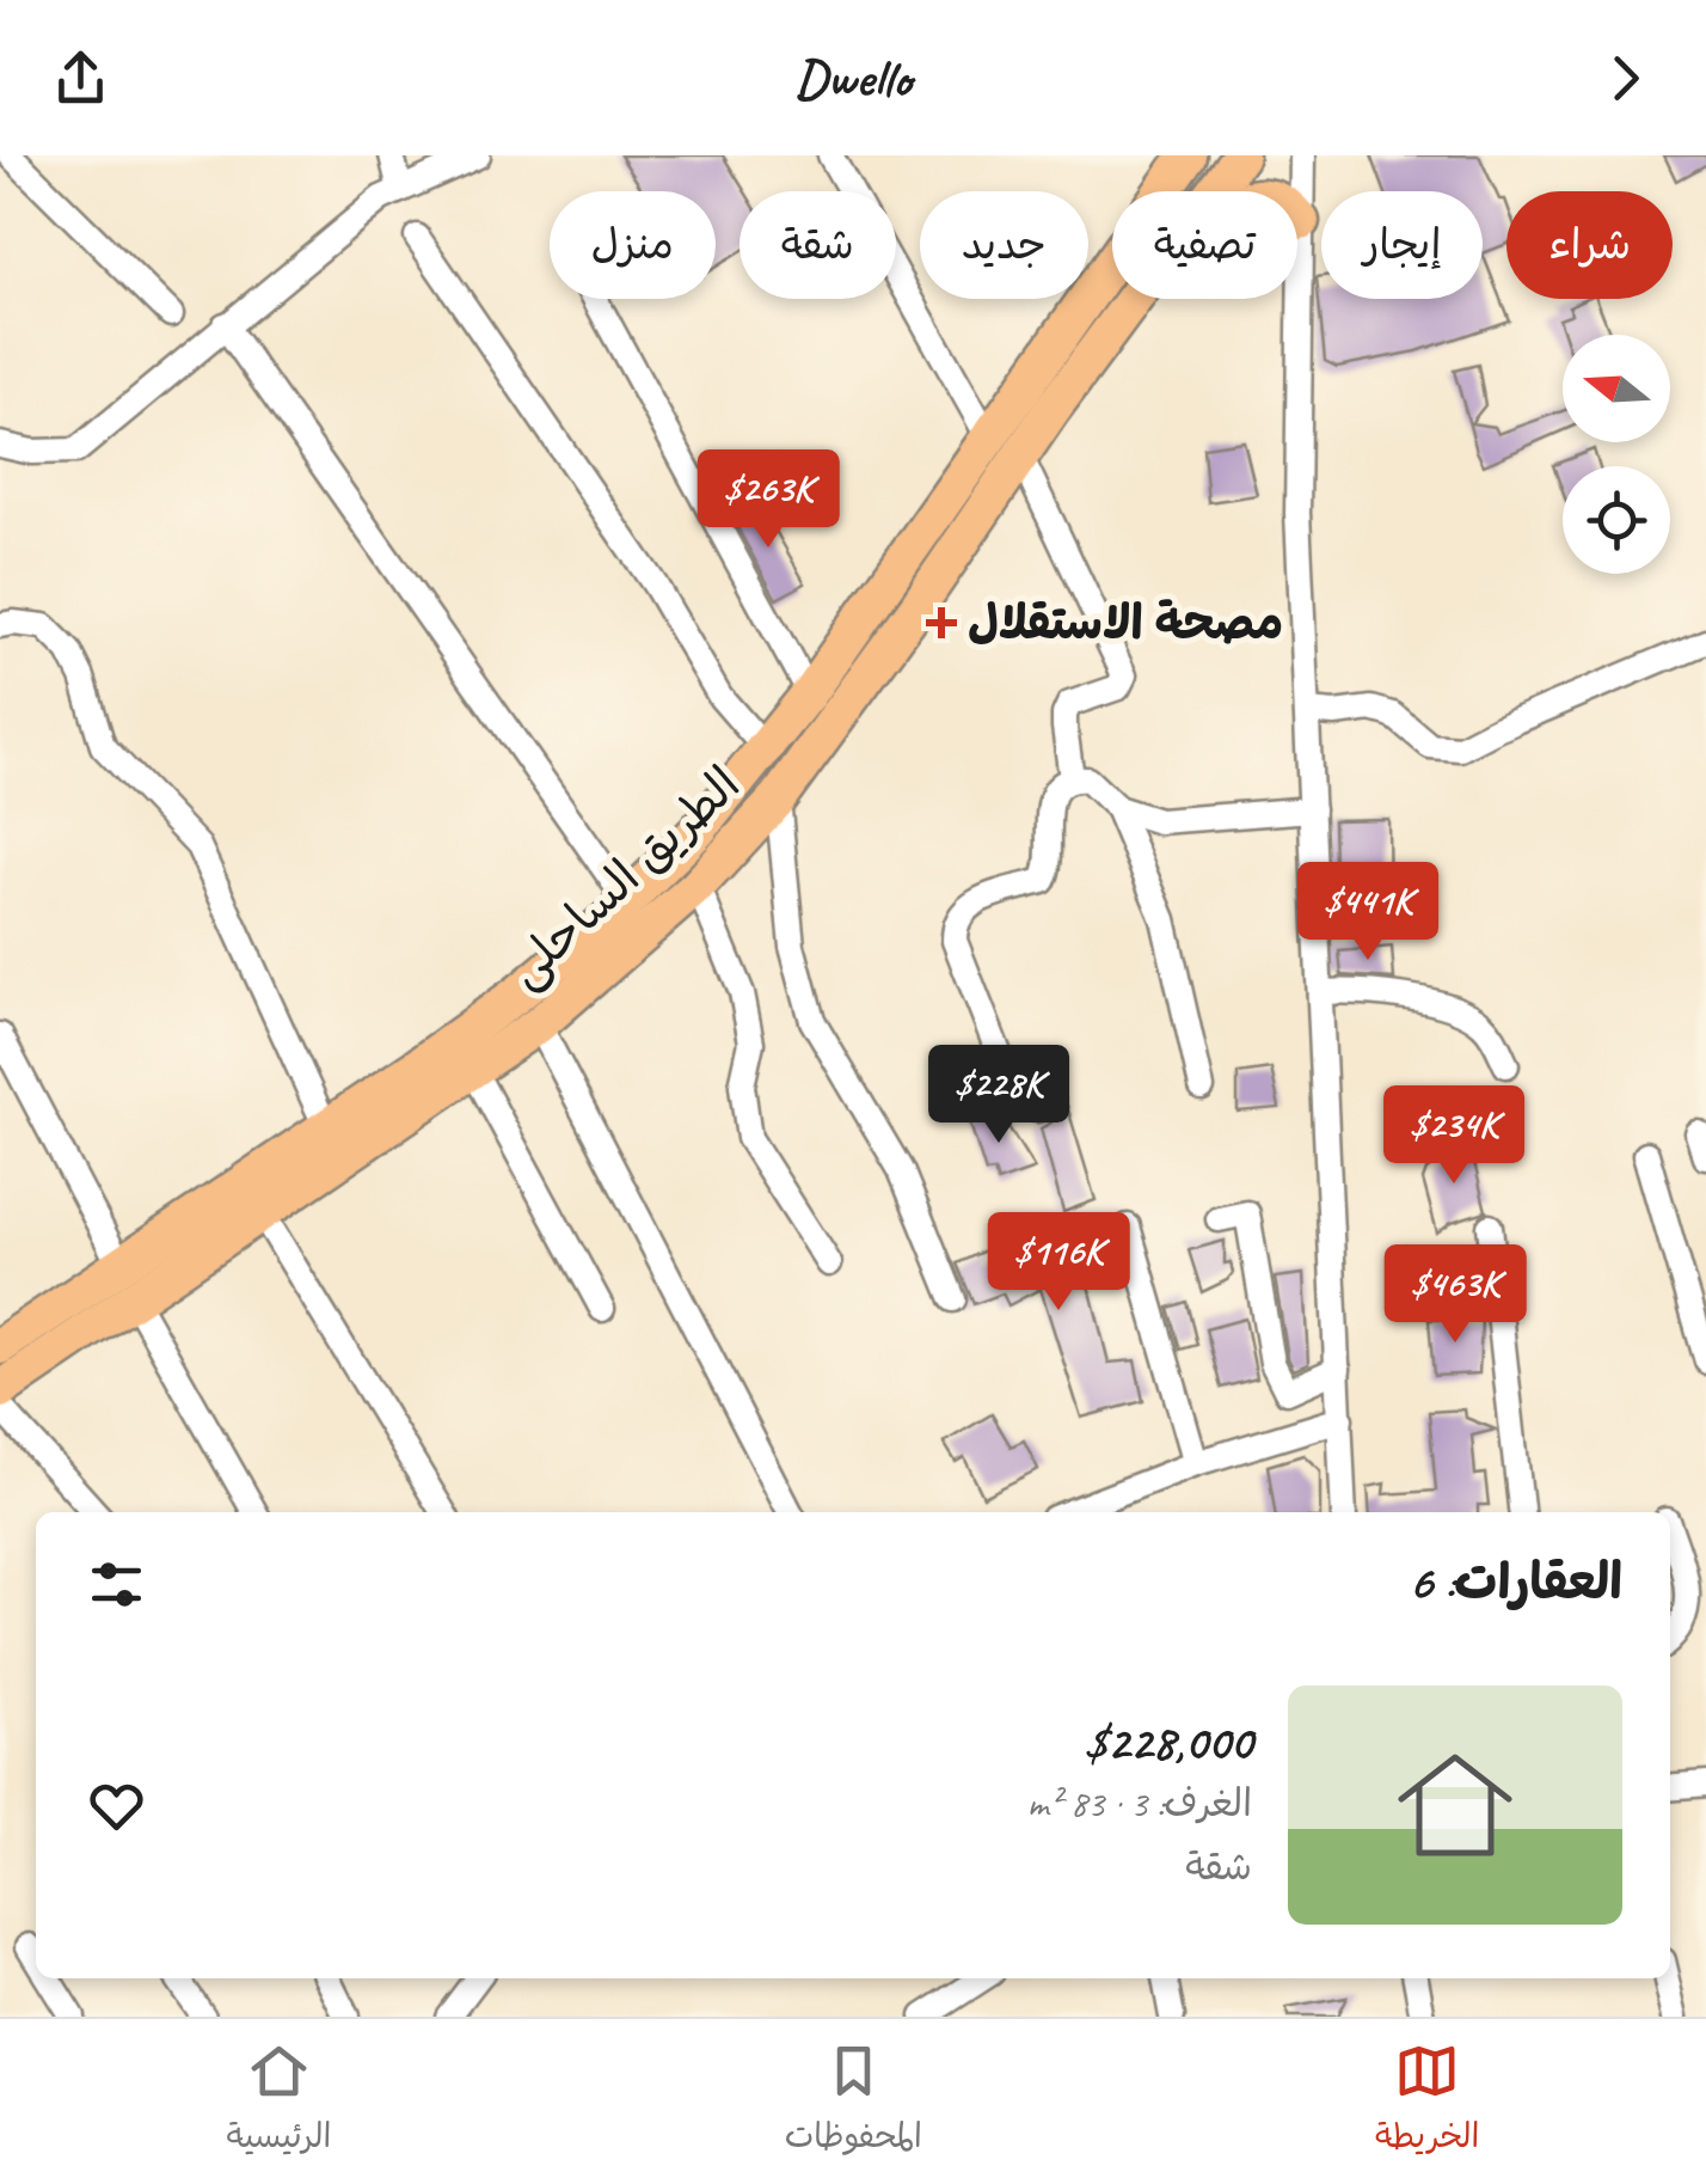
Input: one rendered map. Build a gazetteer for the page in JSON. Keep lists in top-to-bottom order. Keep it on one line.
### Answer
{"streets":{"highway":["الطريق الساحلى"]},"places":{"health":["مصحة الاستقلال"]},"north":"left","page":{"header":"Dwello","chip":["شراء","إيجار","تصفية","جديد","شقة","منزل"],"price":["$263K","$441K","$228K","$234K","$116K","$463K"],"heading":"العقارات: 6","list":[{"name":"$228,000","note":"الغرف: 3 · 83 m² · شقة"}],"tabs":["الخريطة","المحفوظات","الرئيسية"]}}
